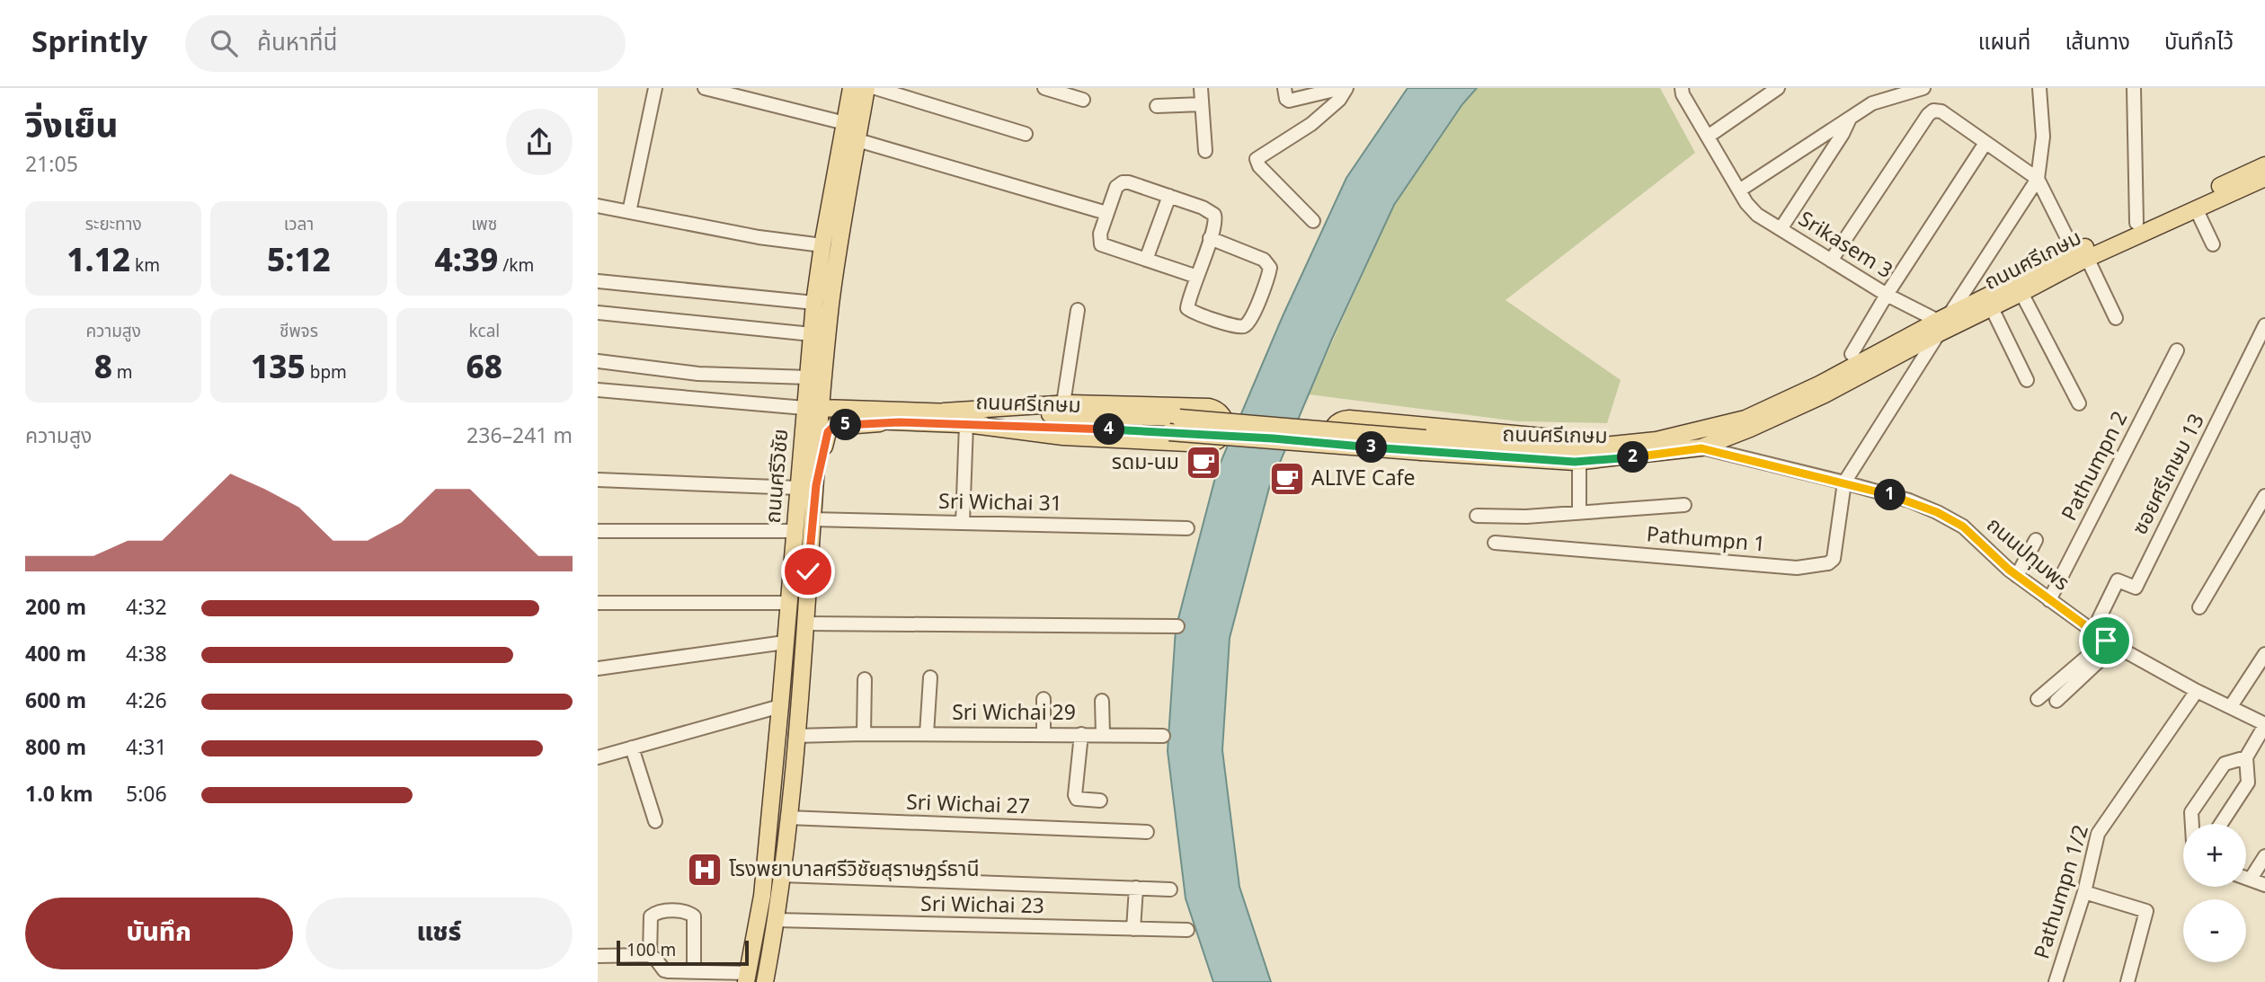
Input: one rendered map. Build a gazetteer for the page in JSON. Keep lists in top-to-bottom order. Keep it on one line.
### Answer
{"streets":{"main road":["ถนนศรีเกษม","ถนนศรีวิชัย"],"street":["Srikasem 3","Pathumpn 2","ซอยศรีเกษม 13","Sri Wichai 31","Pathumpn 1","ถนนปทุมพร","Sri Wichai 29","Sri Wichai 27","Pathumpn 1/2","Sri Wichai 23"]},"crossings":[["Srikasem 3","ถนนศรีเกษม"],["ถนนศรีเกษม","ถนนศรีวิชัย"],["ถนนศรีเกษม","ถนนปทุมพร"],["Pathumpn 2","ถนนปทุมพร"],["ถนนศรีวิชัย","Sri Wichai 31"],["ถนนศรีวิชัย","Sri Wichai 29"],["ถนนศรีวิชัย","Sri Wichai 27"],["ถนนศรีวิชัย","Sri Wichai 23"],["Pathumpn 1","ถนนปทุมพร"],["ถนนปทุมพร","Pathumpn 1/2"]],"places":{"cafe":["รดม-นม","ALIVE Cafe"],"hospital":["โรงพยาบาลศรีวิชัยสุราษฎร์ธานี"]},"scale_bar":"100 m","page":{"header":"Sprintly","search":"ค้นหาที่นี่","nav":["แผนที่","เส้นทาง","บันทึกไว้"],"heading":["วิ่งเย็น","21:05"],"stats":[["ระยะทาง","1.12 km"],["เวลา","5:12"],["เพซ","4:39 /km"],["ความสูง","8 m"],["ชีพจร","135 bpm"],["kcal","68"]],"chart":["ความสูง","236–241 m"],"pins":["5","4","3","2","1"],"list":[{"name":"200 m","note":"4:32"},{"name":"400 m","note":"4:38"},{"name":"600 m","note":"4:26"},{"name":"800 m","note":"4:31"},{"name":"1.0 km","note":"5:06"}],"map_buttons":["+","−"],"buttons":["บันทึก","แชร์"],"scale":"100 m"}}
